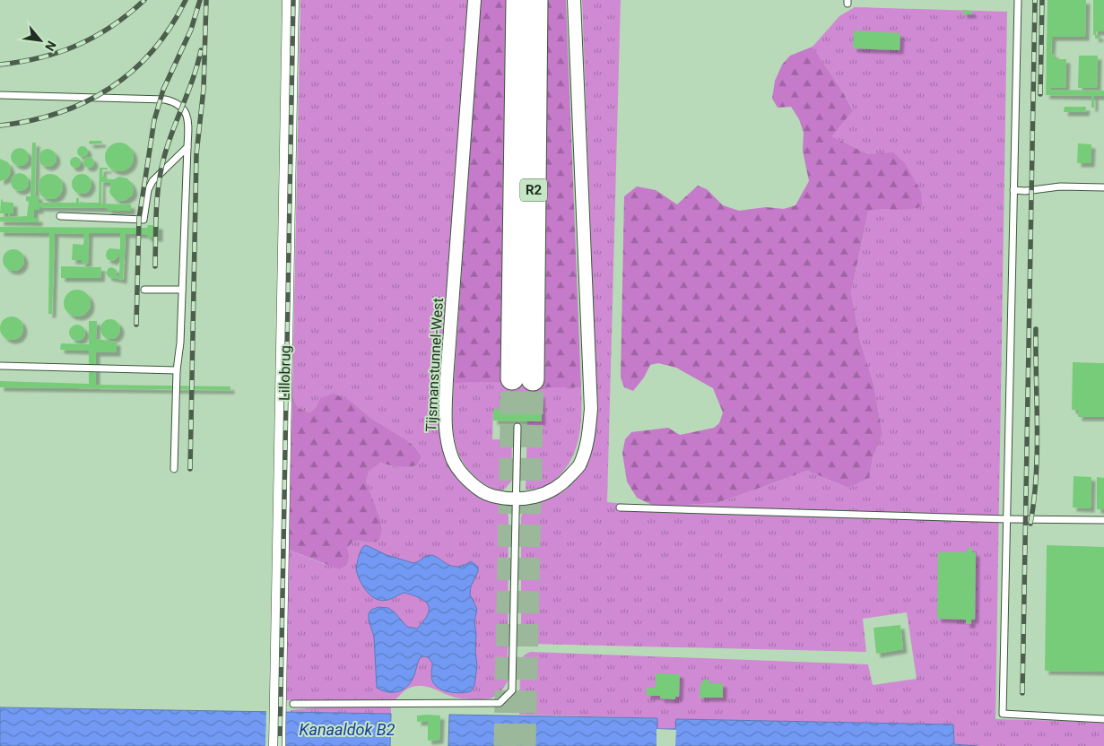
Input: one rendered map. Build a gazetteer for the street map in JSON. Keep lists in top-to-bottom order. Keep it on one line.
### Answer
{"streets":{"highway":["R2"],"street":["Tijsmanstunnel-West","Lillobrug"]},"water":["Kanaaldok B2"],"north":"bottom right"}
